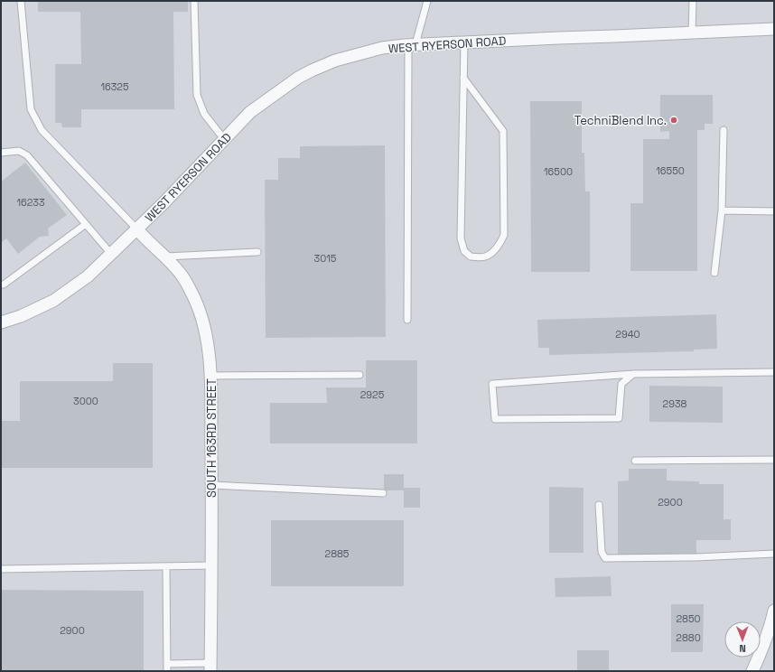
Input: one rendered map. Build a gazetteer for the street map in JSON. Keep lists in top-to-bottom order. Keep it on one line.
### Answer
{"streets":{"street":["WEST RYERSON ROAD","SOUTH 163RD STREET"]},"crossings":[["WEST RYERSON ROAD","SOUTH 163RD STREET"]],"places":["TechniBlend Inc."],"house_numbers":["16325","16550","16500","16233","3015","2940","2925","3000","2938","2900","2885","2850","2900","2880"],"north":"bottom"}
